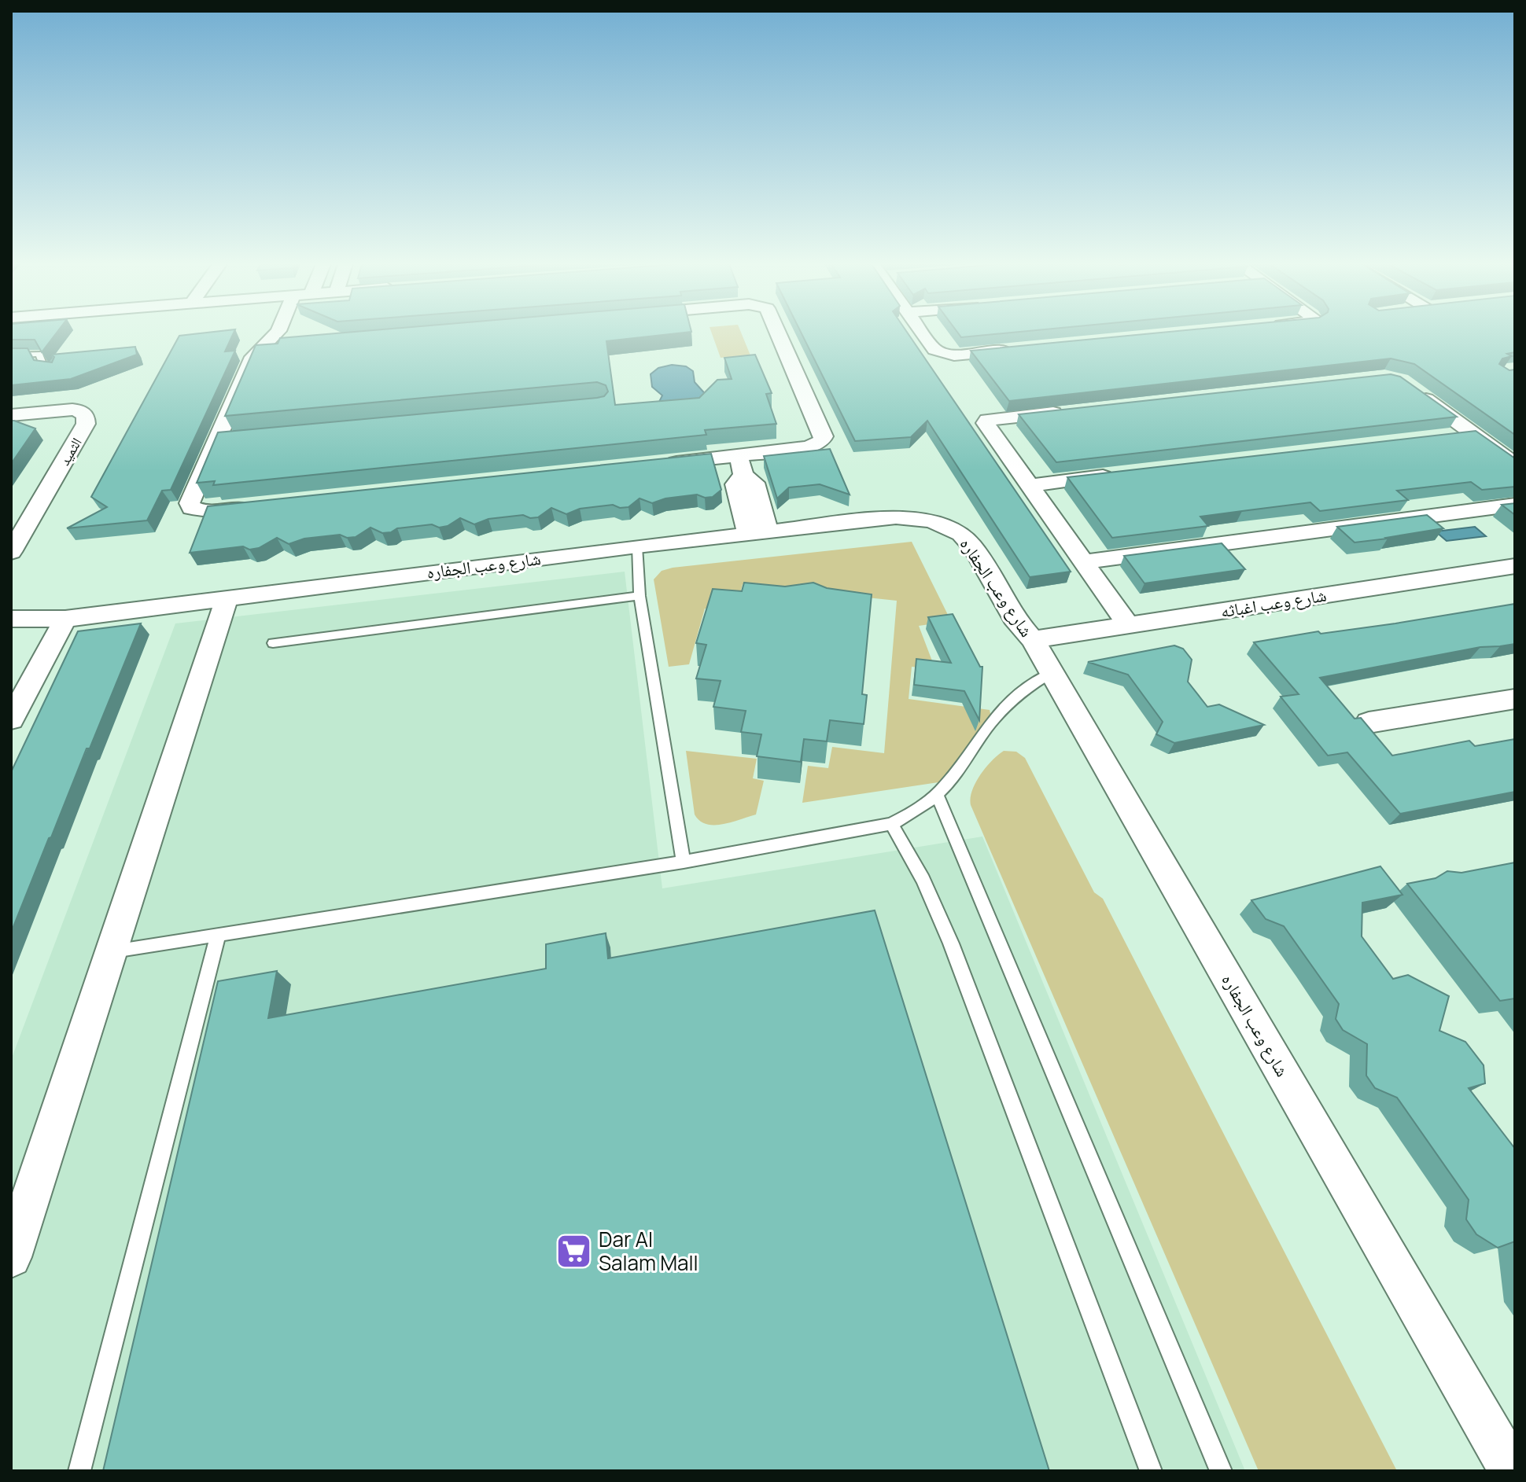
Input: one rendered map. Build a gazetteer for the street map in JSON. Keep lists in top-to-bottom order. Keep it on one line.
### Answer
{"streets":{"street":["الثميد","شارع وعب الجفاره","شارع وعب اغباثه"]},"crossings":[["شارع وعب الجفاره","شارع وعب اغباثه"]],"places":{"supermarket":["Dar Al Salam Mall"]}}
